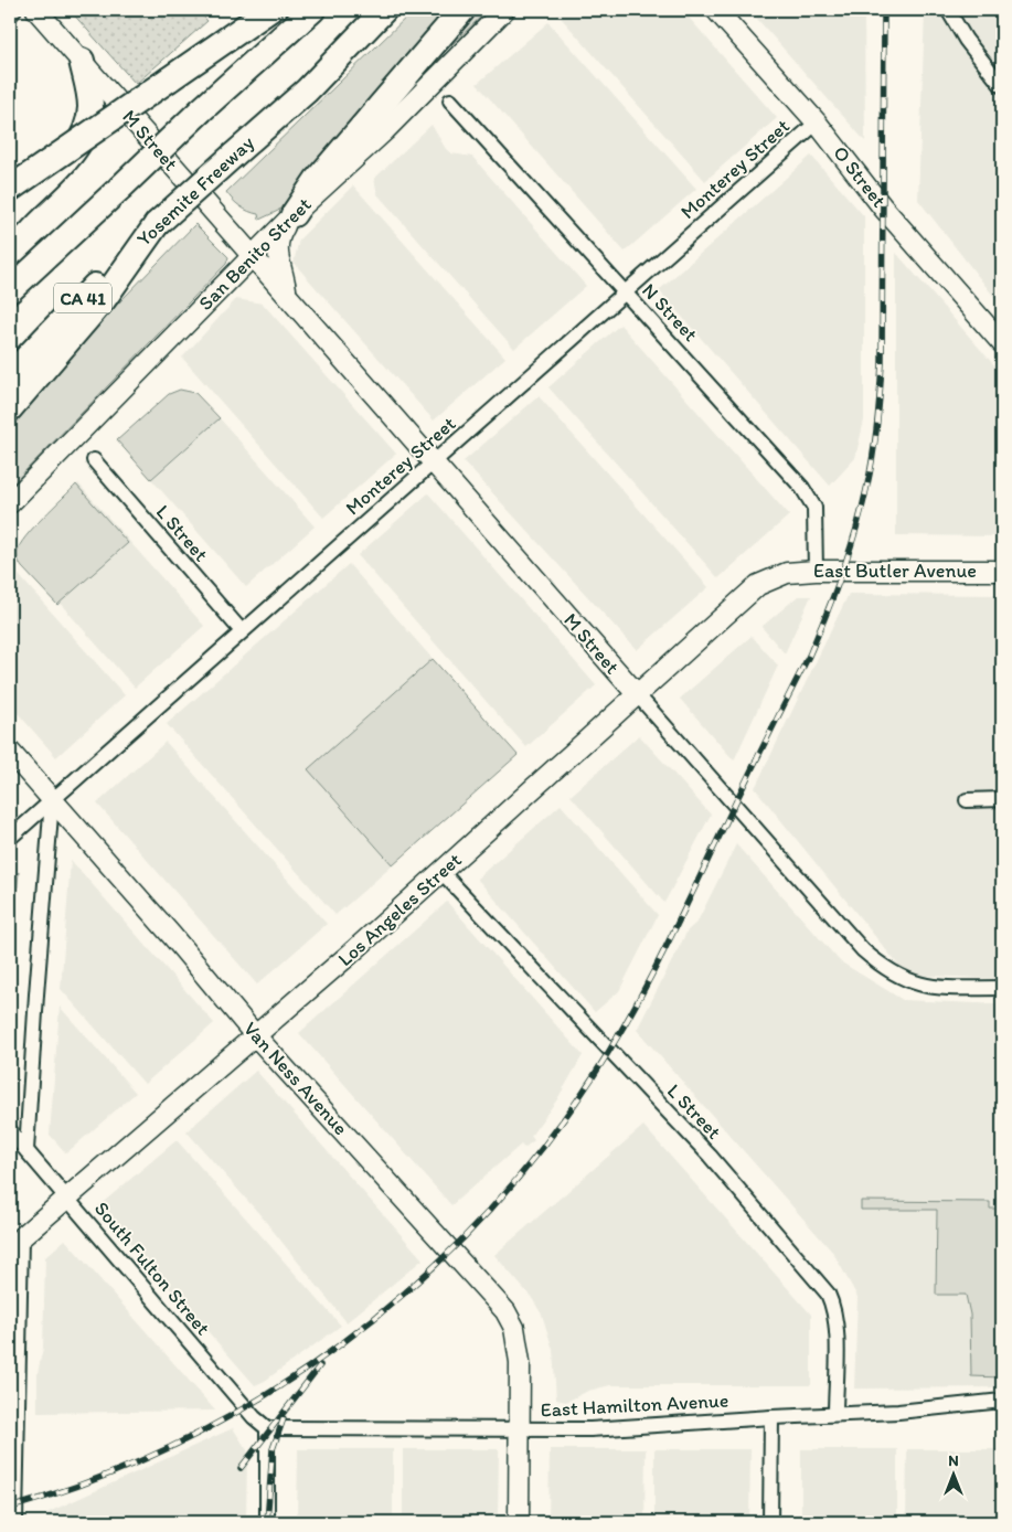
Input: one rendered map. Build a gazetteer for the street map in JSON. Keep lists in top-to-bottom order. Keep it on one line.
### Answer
{"streets":{"highway":["Yosemite Freeway","CA 41"],"street":["M Street","Monterey Street","O Street","San Benito Street","N Street","L Street","East Butler Avenue","Los Angeles Street","Van Ness Avenue","South Fulton Street","East Hamilton Avenue"]},"crossings":[["M Street","Monterey Street"],["M Street","San Benito Street"],["M Street","Los Angeles Street"],["Monterey Street","O Street"],["Monterey Street","N Street"],["Monterey Street","L Street"],["Monterey Street","Van Ness Avenue"],["N Street","East Butler Avenue"],["L Street","Los Angeles Street"],["L Street","East Hamilton Avenue"],["East Butler Avenue","Los Angeles Street"],["Los Angeles Street","Van Ness Avenue"],["Los Angeles Street","South Fulton Street"],["Van Ness Avenue","East Hamilton Avenue"],["South Fulton Street","East Hamilton Avenue"]],"north":"top"}
